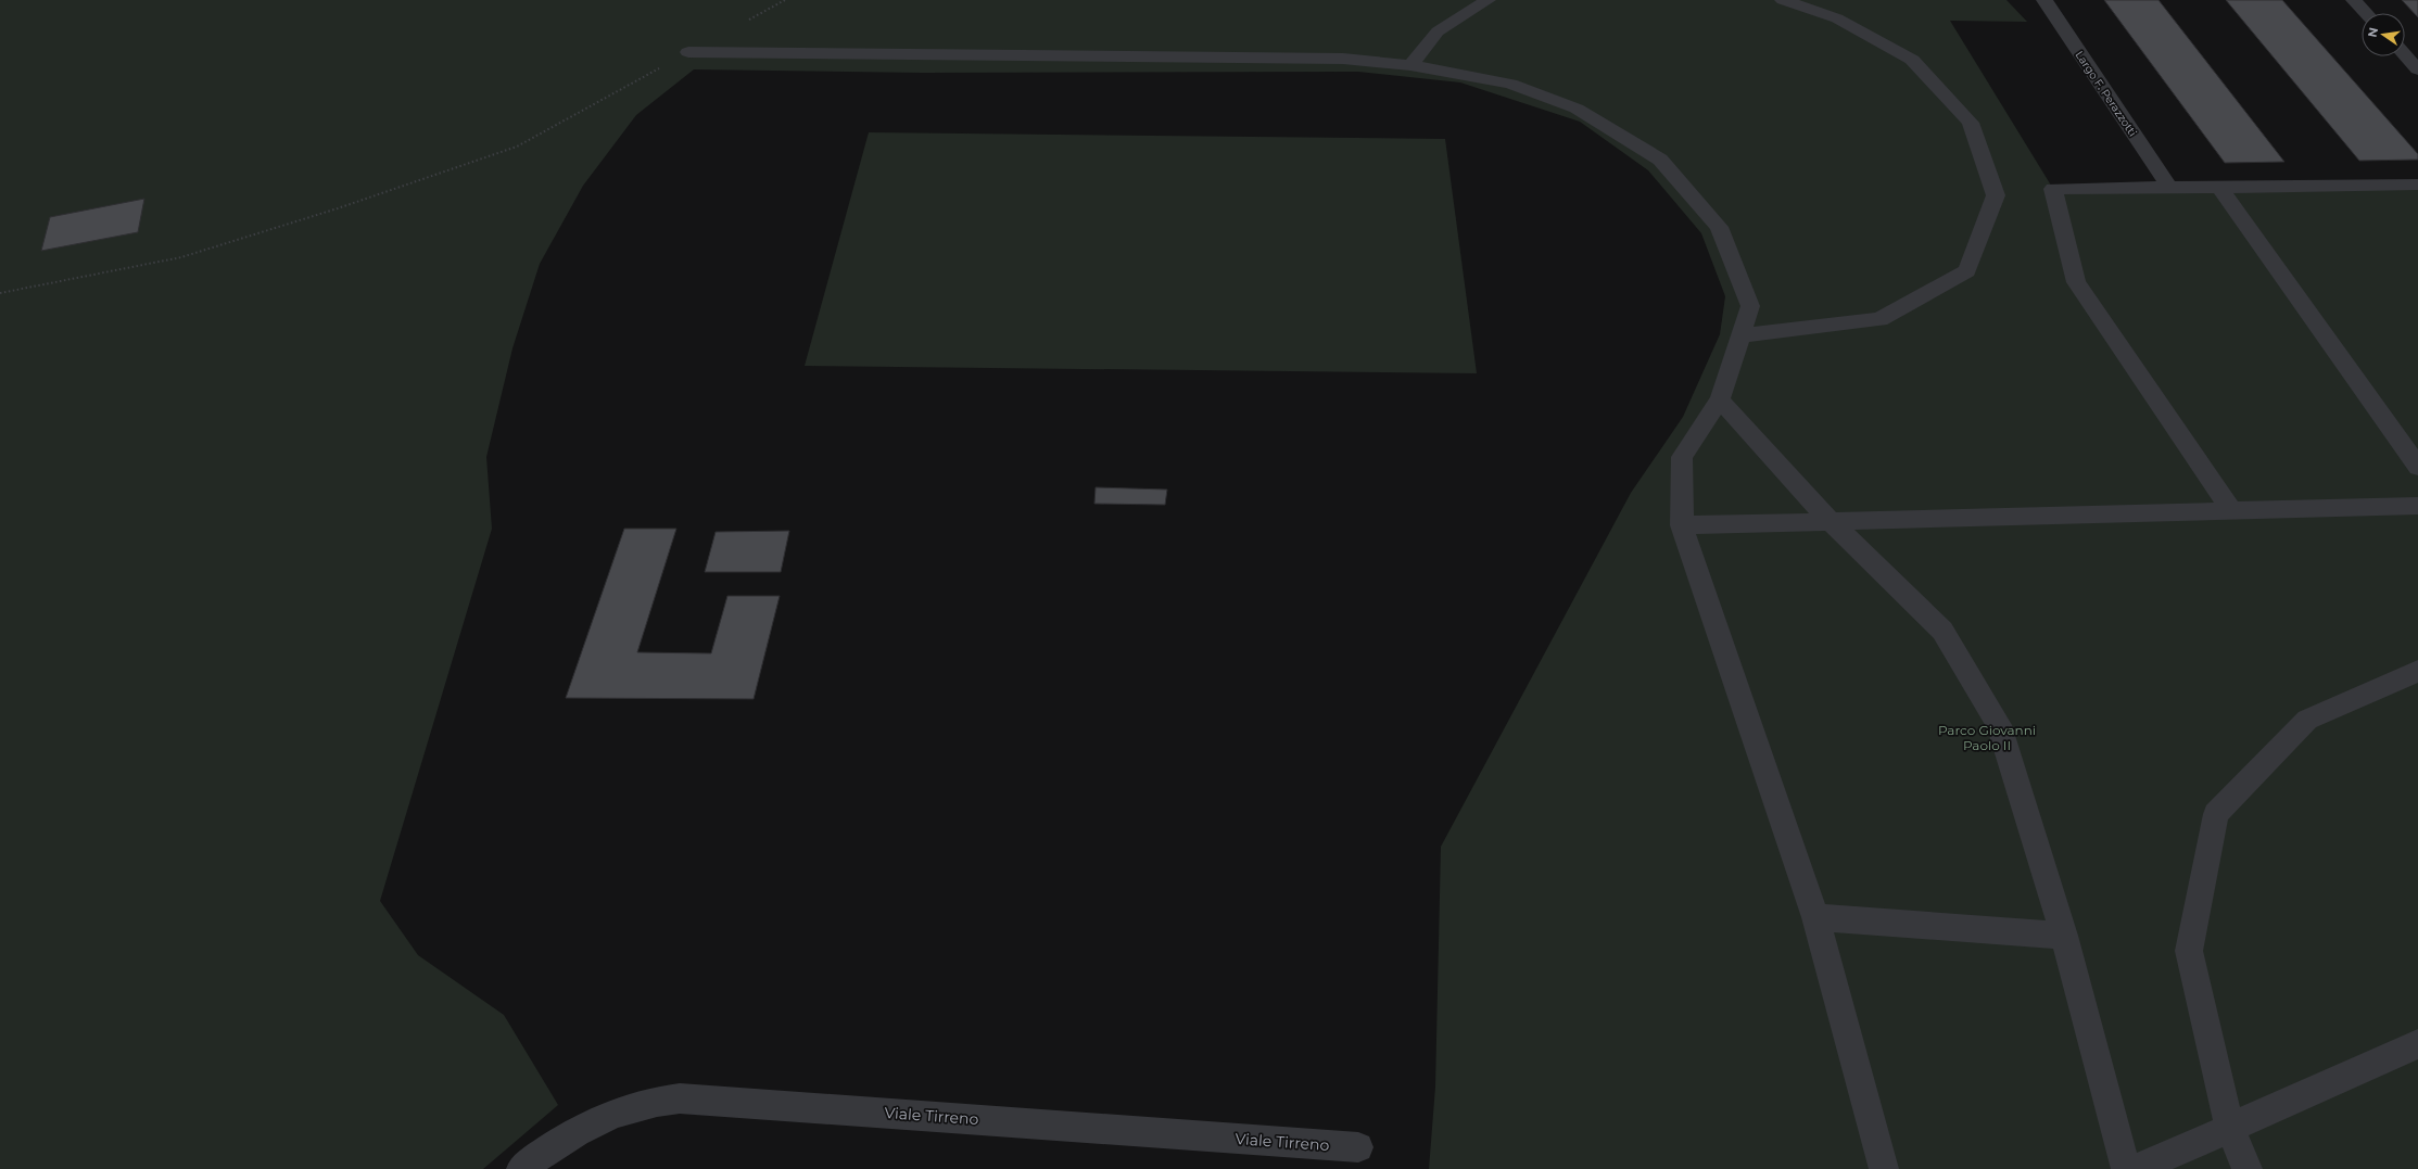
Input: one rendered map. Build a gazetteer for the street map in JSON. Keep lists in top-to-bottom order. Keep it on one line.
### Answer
{"streets":{"street":["Largo F. Perazzotti","Viale Tirreno"]},"parks":["Parco Giovanni Paolo II"],"north":"left"}
